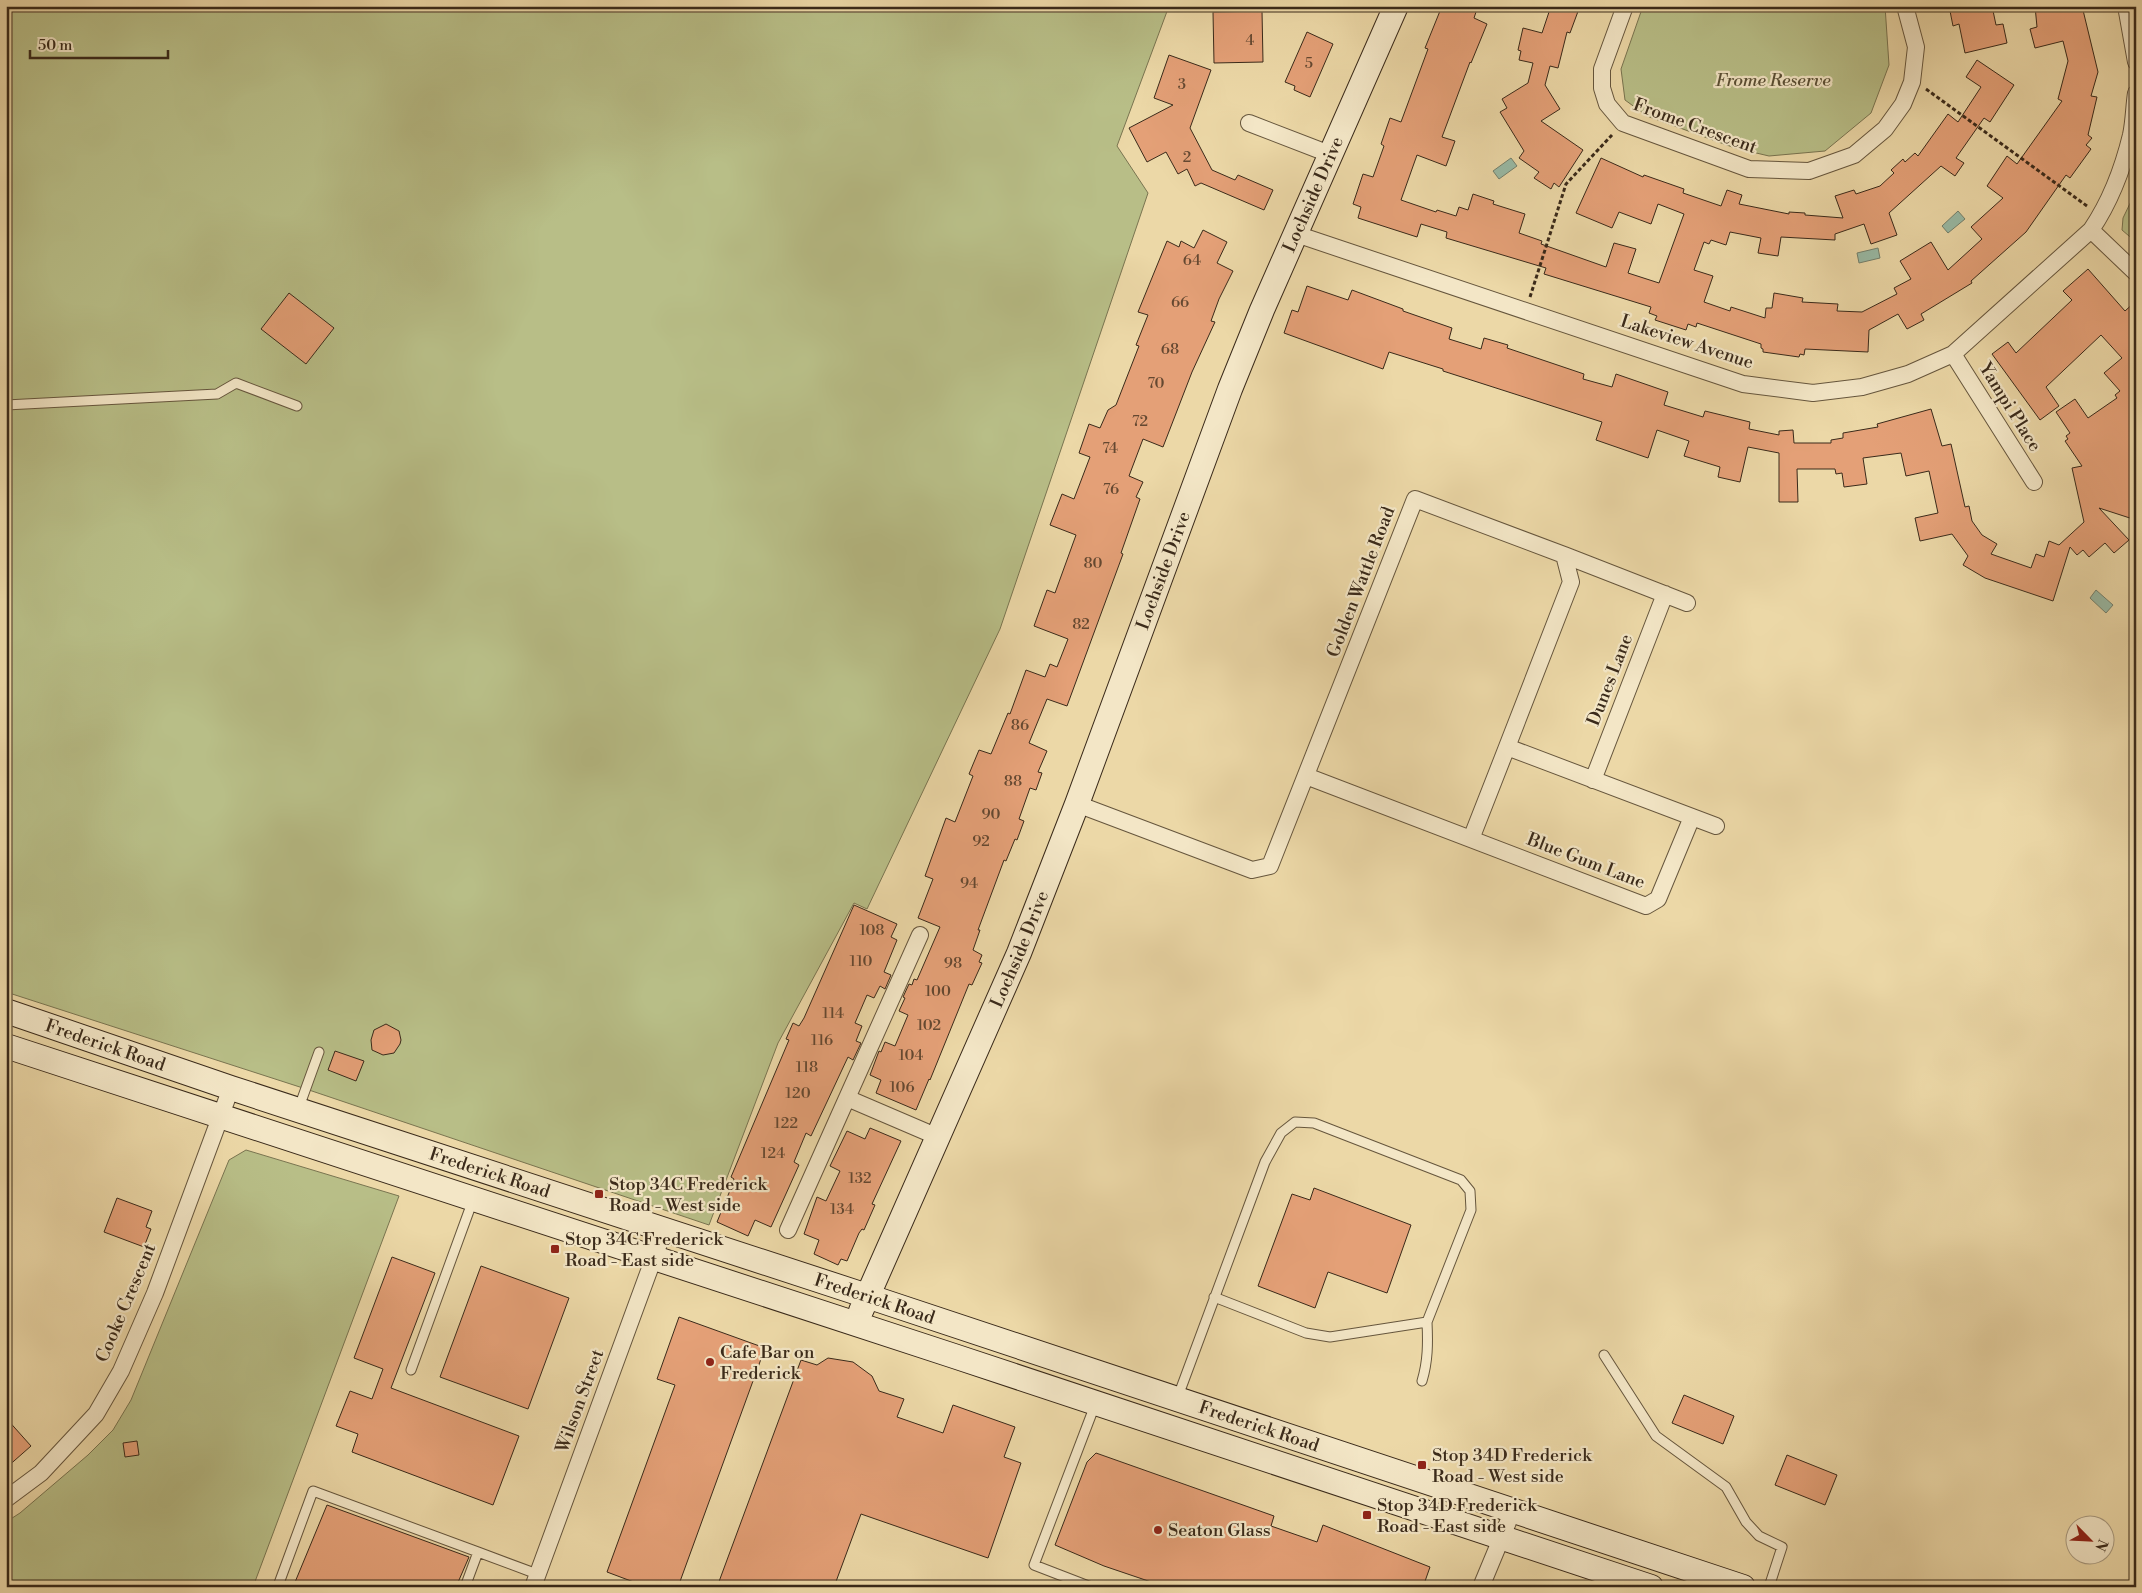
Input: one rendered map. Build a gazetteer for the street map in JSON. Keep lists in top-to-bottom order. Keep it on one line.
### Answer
{"streets":{"main road":["Lochside Drive","Frederick Road"],"street":["Frome Crescent","Lakeview Avenue","Yampi Place","Golden Wattle Road","Dunes Lane","Blue Gum Lane","Cooke Crescent","Wilson Street"]},"crossings":[["Lochside Drive","Lakeview Avenue"],["Lochside Drive","Golden Wattle Road"],["Lochside Drive","Frederick Road"],["Lakeview Avenue","Yampi Place"],["Golden Wattle Road","Blue Gum Lane"],["Frederick Road","Cooke Crescent"],["Frederick Road","Wilson Street"]],"parks":["Frome Reserve"],"places":{"transit":["Stop 34C Frederick Road - West side","Stop 34C Frederick Road - East side","Stop 34D Frederick Road - West side","Stop 34D Frederick Road - East side"],"other":["Cafe Bar on Frederick","Seaton Glass"]},"house_numbers":["4","5","3","2","64","66","68","70","72","74","76","80","82","86","88","90","92","94","108","110","98","100","114","102","116","104","118","106","120","122","124","132","134"],"scale_bar":"50 m","north":"bottom right"}
